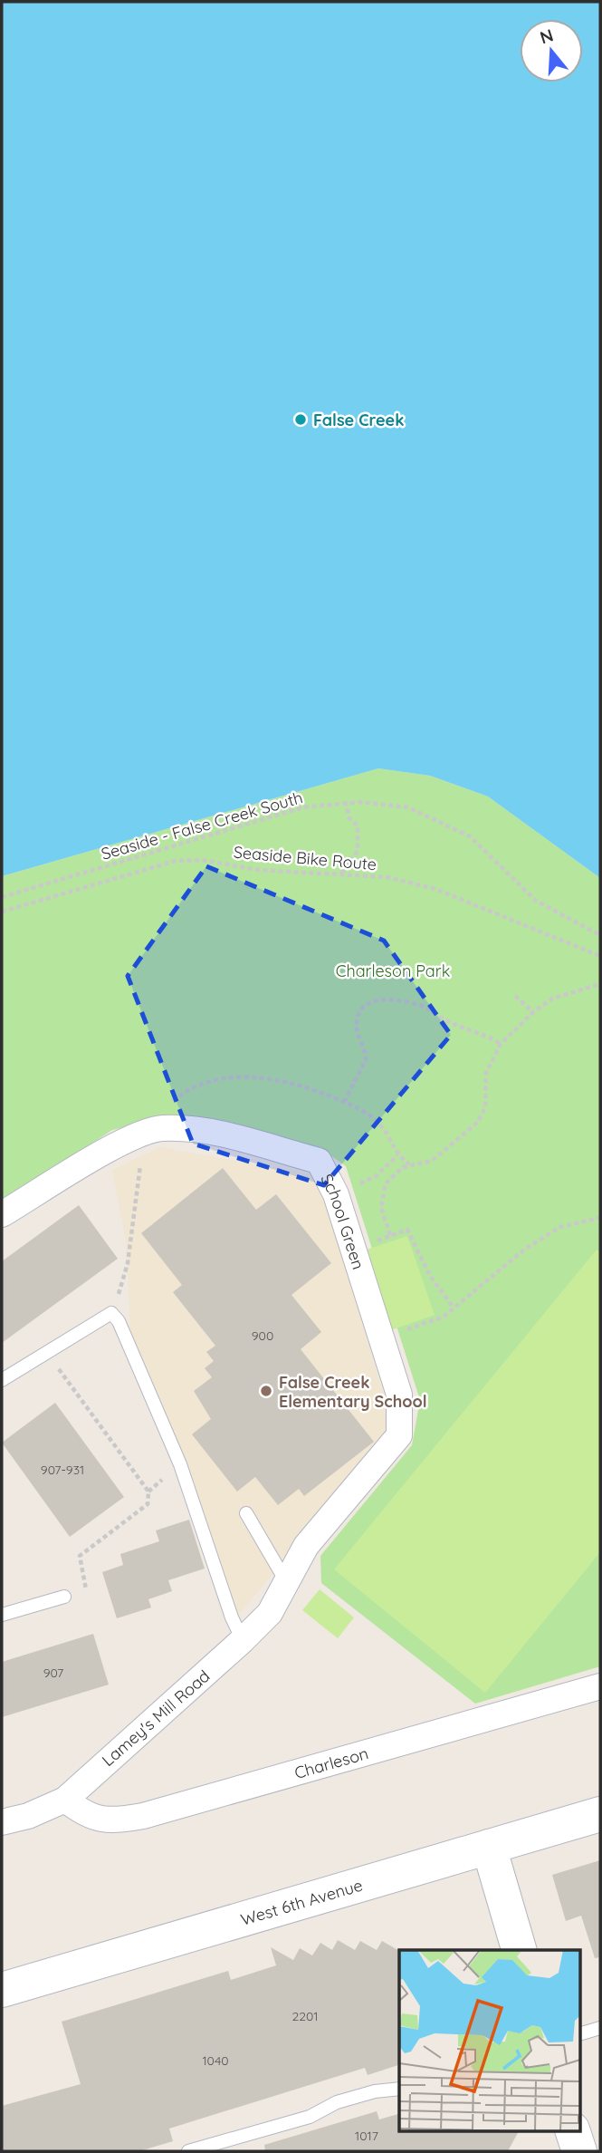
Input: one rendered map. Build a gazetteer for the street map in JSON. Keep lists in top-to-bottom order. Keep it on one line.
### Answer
{"streets":{"main road":["West 6th Avenue"],"street":["School Green","Lamey's Mill Road","Charleson"],"path":["Seaside - False Creek South","Seaside Bike Route"]},"crossings":[["School Green","Lamey's Mill Road"],["Lamey's Mill Road","Charleson"]],"parks":["Charleson Park"],"places":["False Creek","False Creek Elementary School"],"house_numbers":["900","907-931","907","2201","1040","1017"],"north":"top"}
